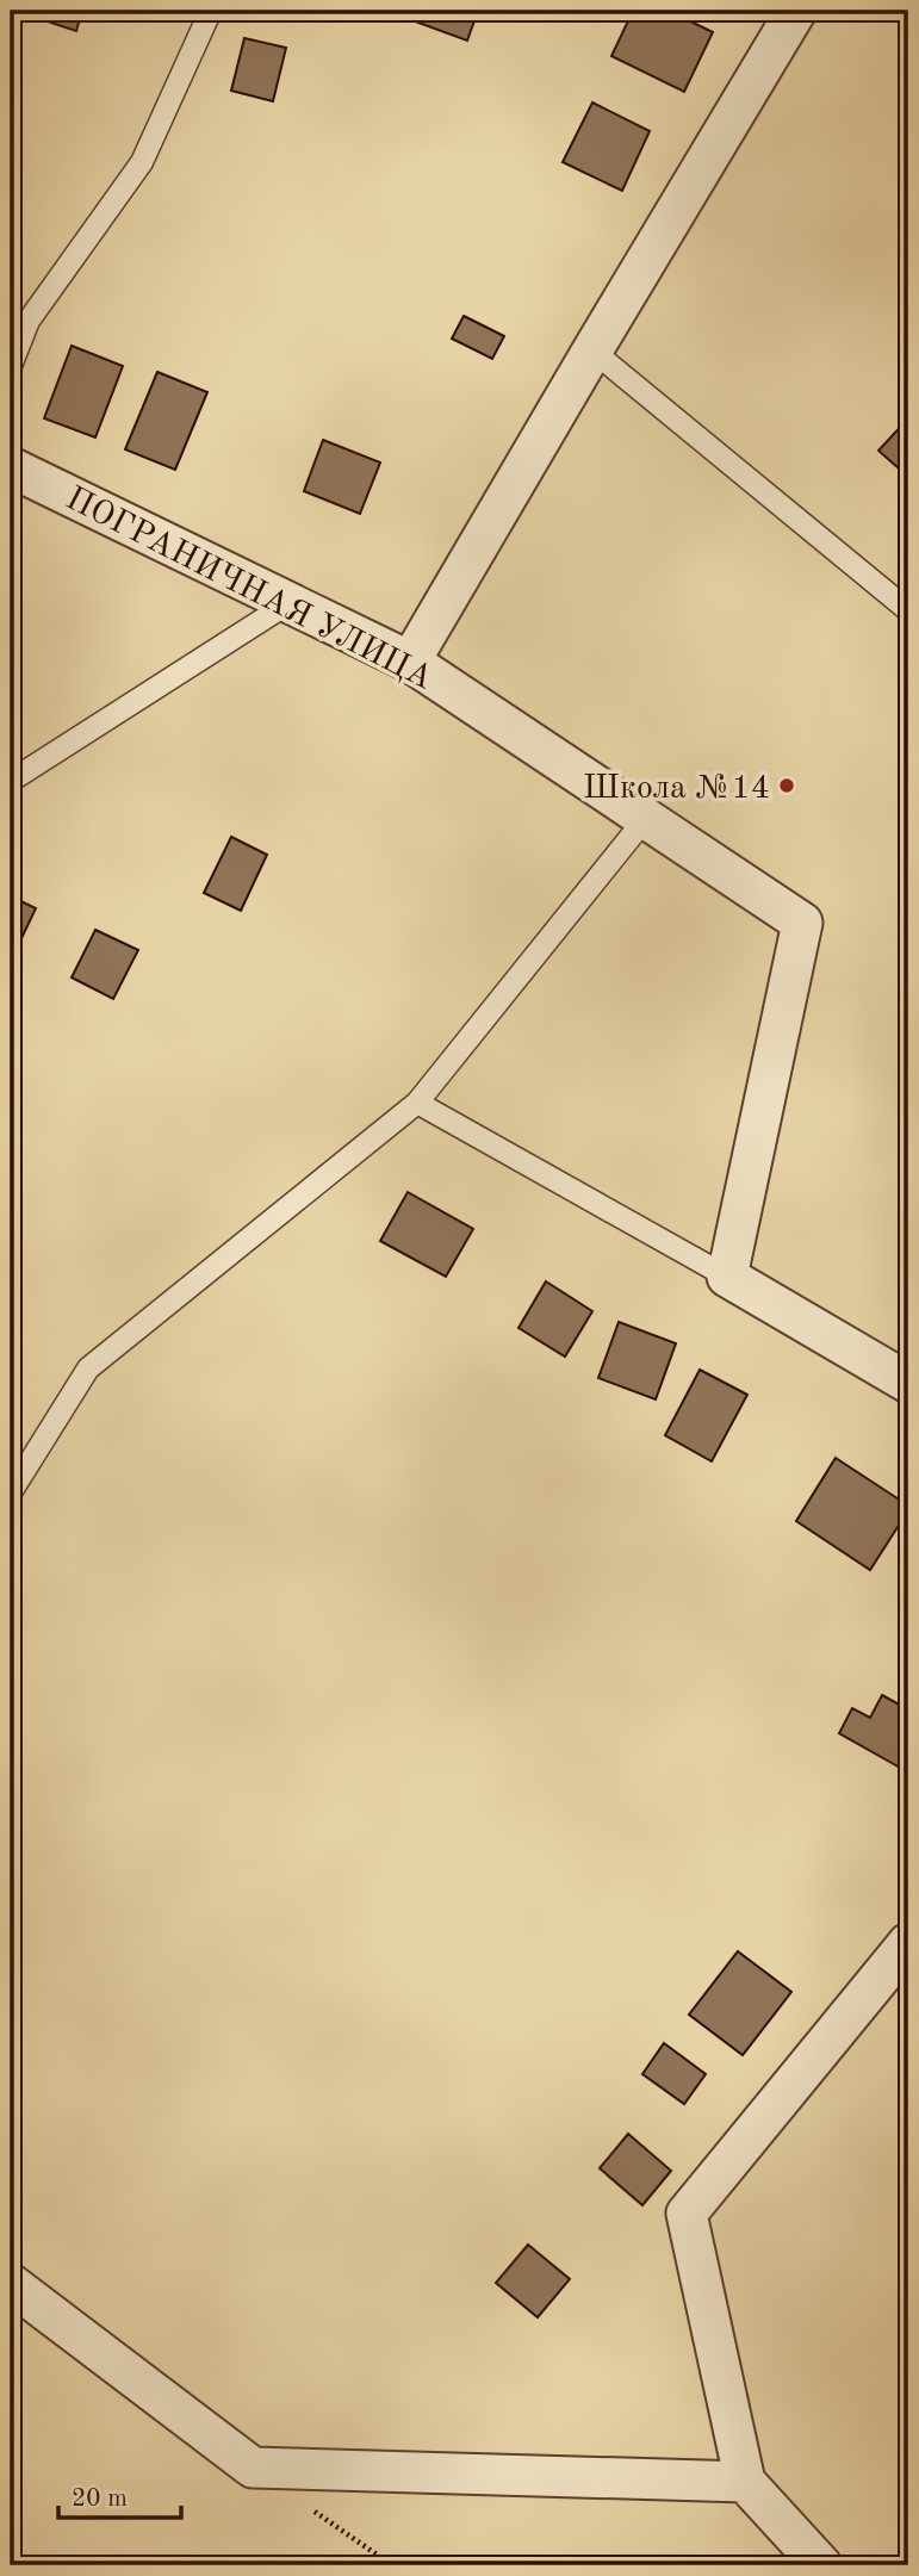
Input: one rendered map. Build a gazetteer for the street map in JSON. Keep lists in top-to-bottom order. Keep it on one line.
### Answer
{"streets":{"street":["ПОГРАНИЧНАЯ УЛИЦА"]},"places":["Школа №14"],"scale_bar":"20 m"}
